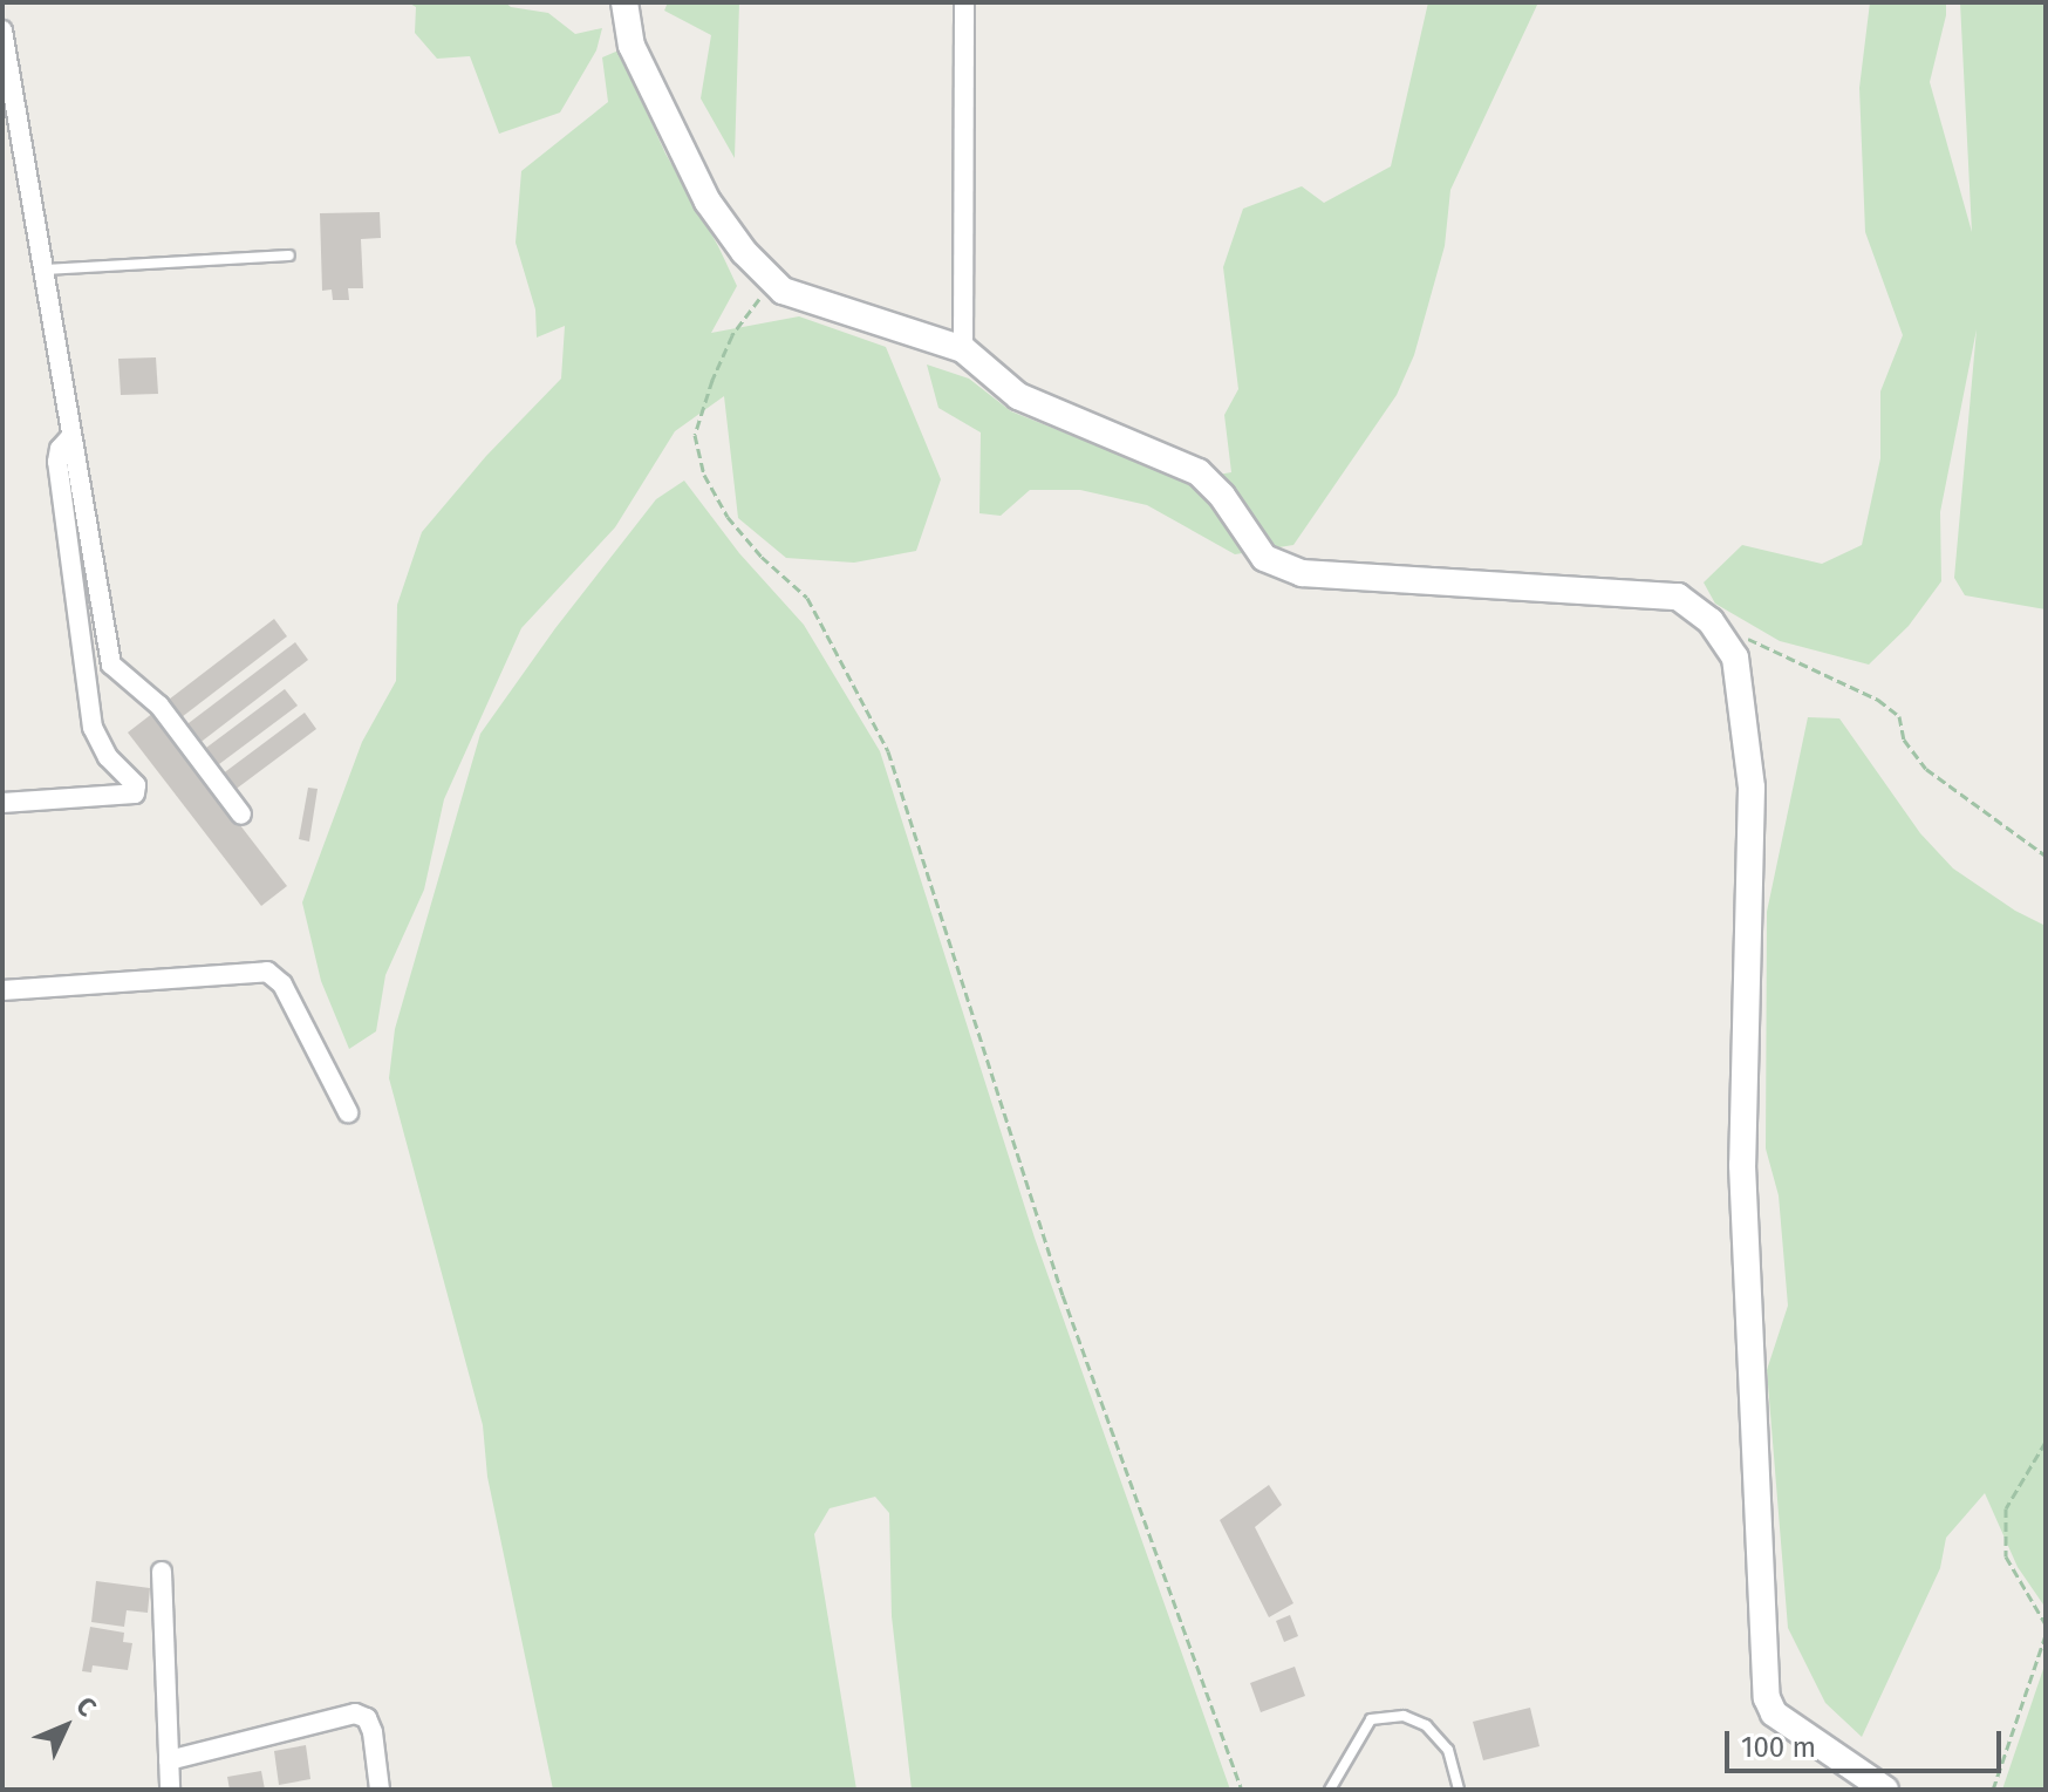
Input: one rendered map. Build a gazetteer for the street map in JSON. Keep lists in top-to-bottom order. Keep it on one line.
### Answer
{"scale_bar":"100 m","north":"top right"}
